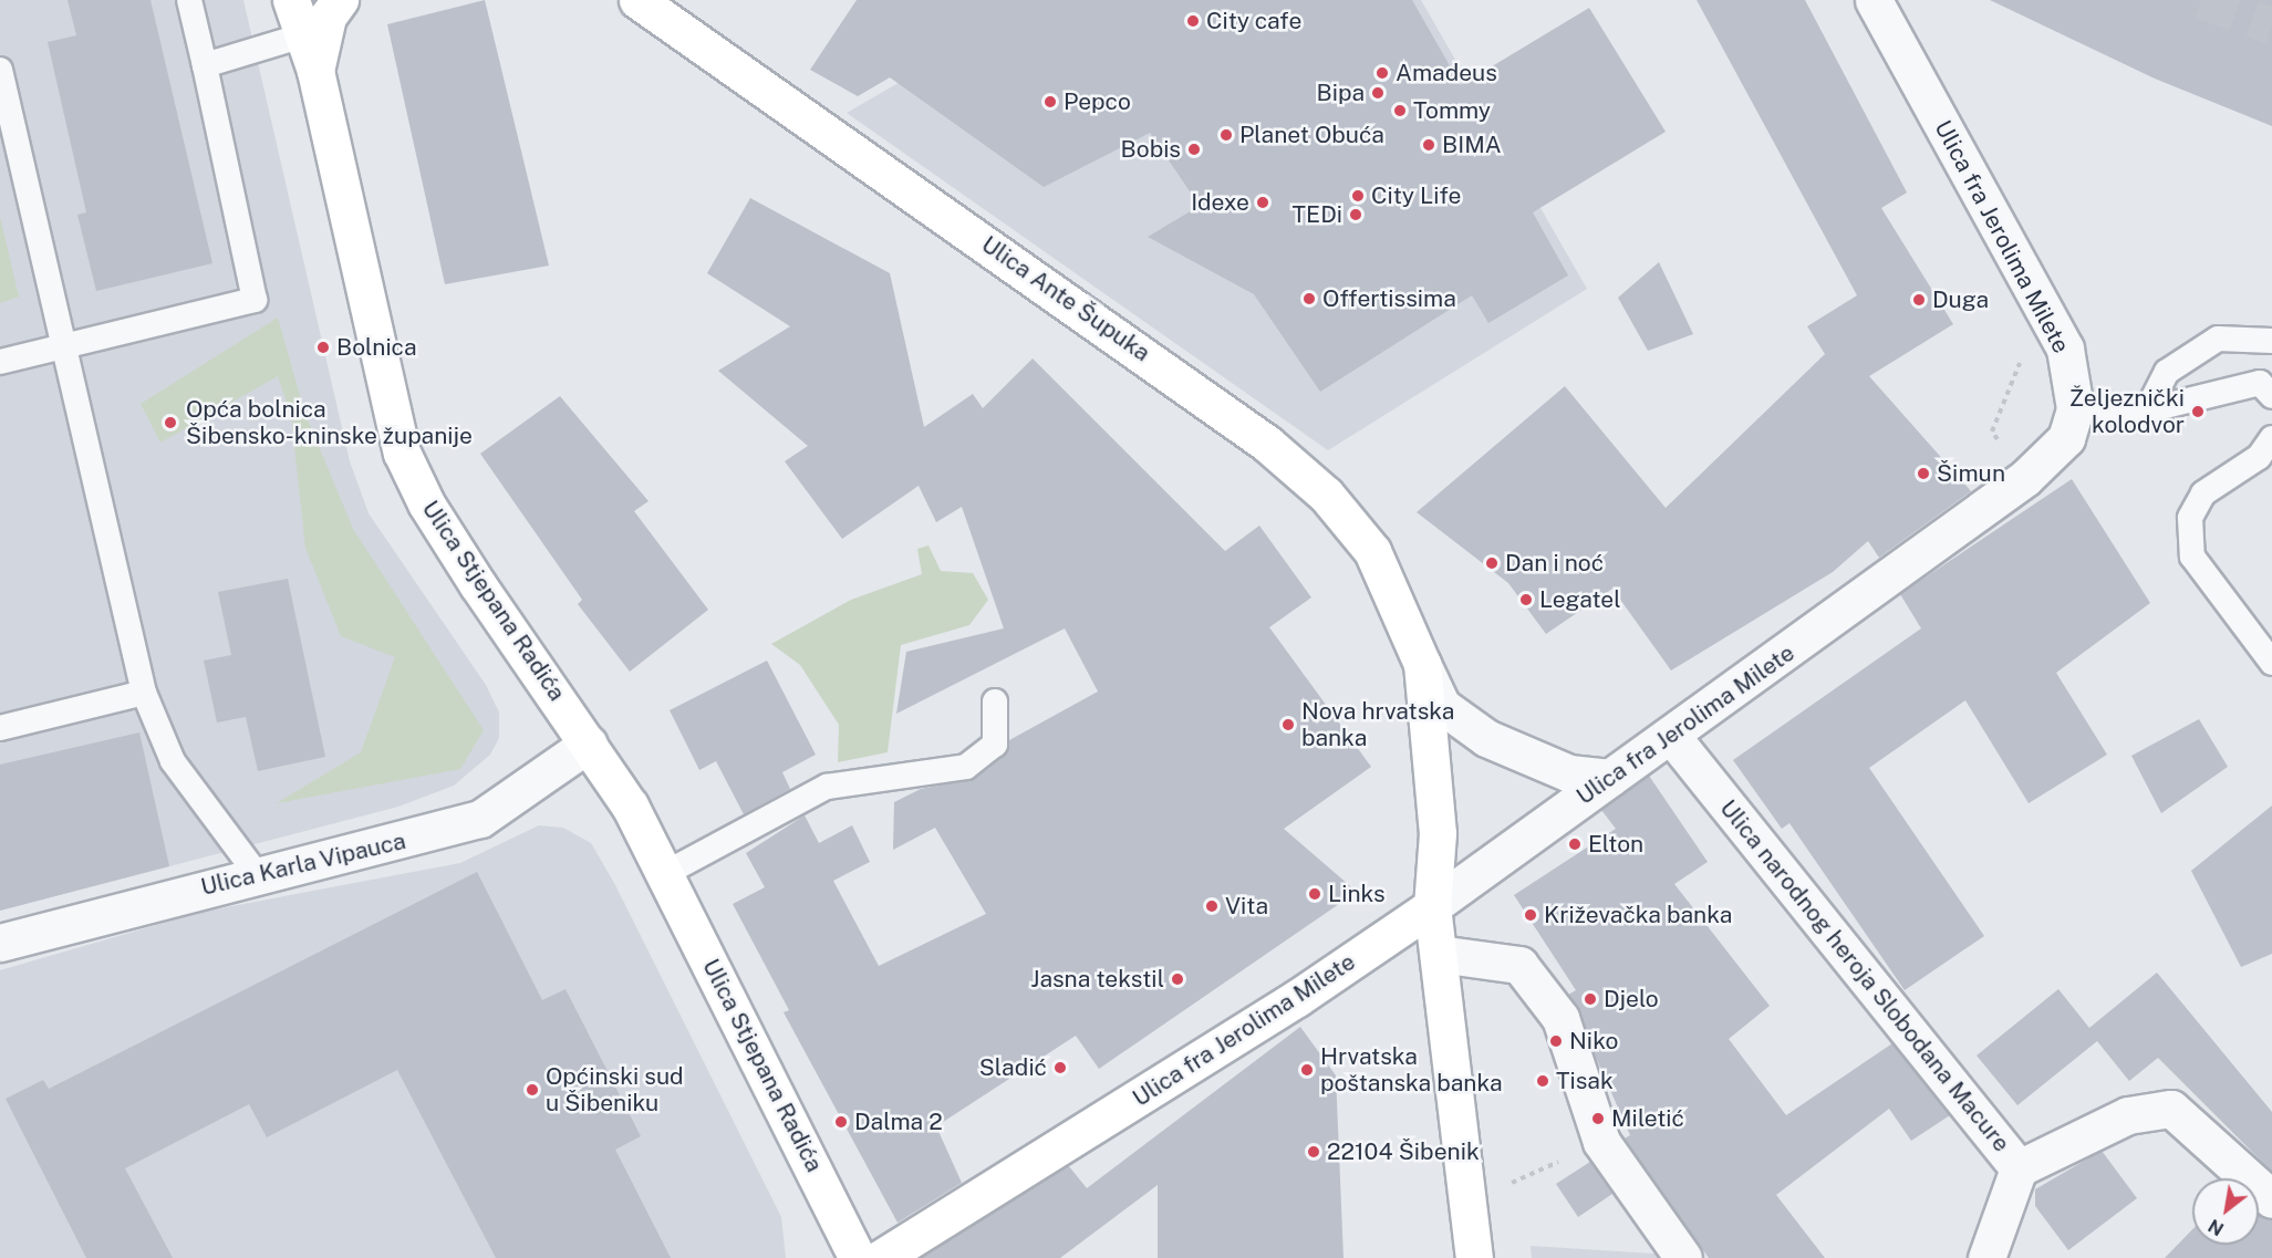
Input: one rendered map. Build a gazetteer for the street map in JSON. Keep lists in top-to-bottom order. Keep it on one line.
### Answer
{"streets":{"main road":["Ulica fra Jerolima Milete","Ulica Ante Šupuka","Ulica Stjepana Radića"],"street":["Ulica Karla Vipauca","Ulica narodnog heroja Slobodana Macure"]},"crossings":[["Ulica fra Jerolima Milete","Ulica Ante Šupuka"],["Ulica fra Jerolima Milete","Ulica narodnog heroja Slobodana Macure"],["Ulica Stjepana Radića","Ulica Karla Vipauca"]],"places":["City cafe","Amadeus","Bipa","Pepco","Tommy","Planet Obuća","BIMA","Bobis","City Life","Idexe","TEDi","Offertissima","Duga","Bolnica","Željeznički kolodvor","Opća bolnica Šibensko-kninske županije","Šimun","Dan i noć","Legatel","Nova hrvatska banka","Elton","Links","Vita","Križevačka banka","Jasna tekstil","Djelo","Niko","Sladić","Hrvatska poštanska banka","Tisak","Općinski sud u Šibeniku","Miletić","Dalma 2","22104 Šibenik"],"north":"bottom left"}
